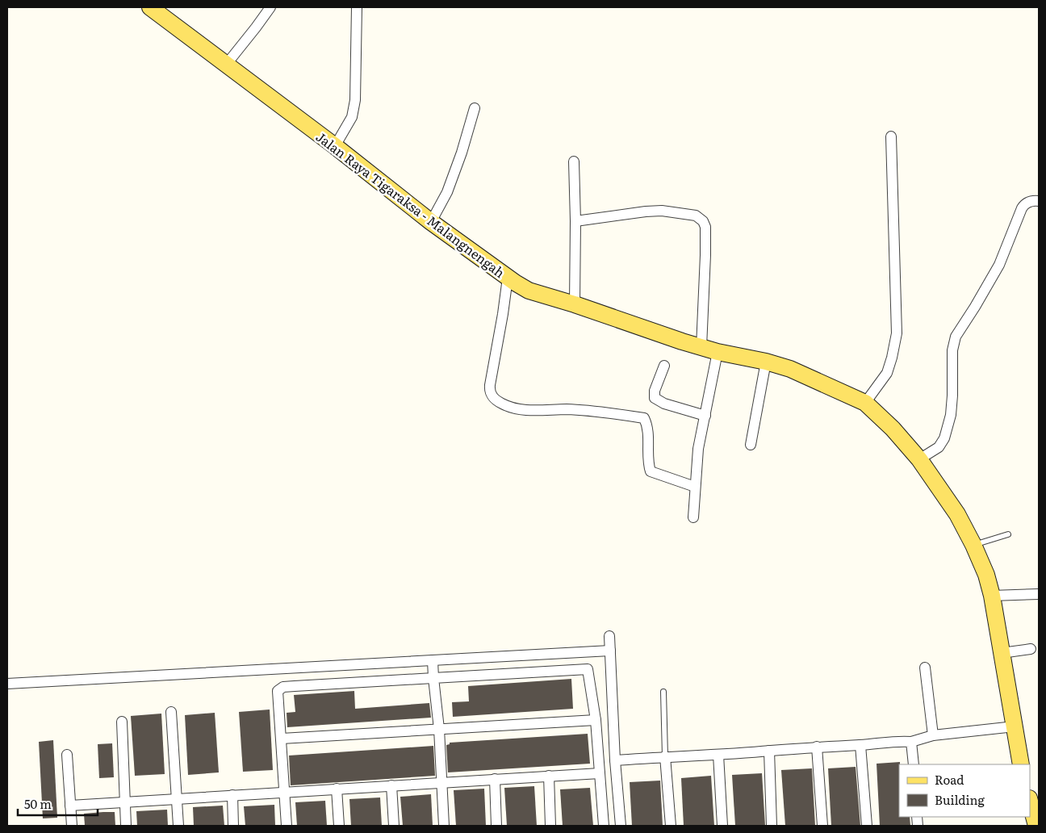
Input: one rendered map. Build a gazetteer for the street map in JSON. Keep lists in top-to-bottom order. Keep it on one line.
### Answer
{"streets":{"main road":["Jalan Raya Tigaraksa - Malangnengah"]},"legend":["Road","Building"],"scale_bar":"50 m"}
